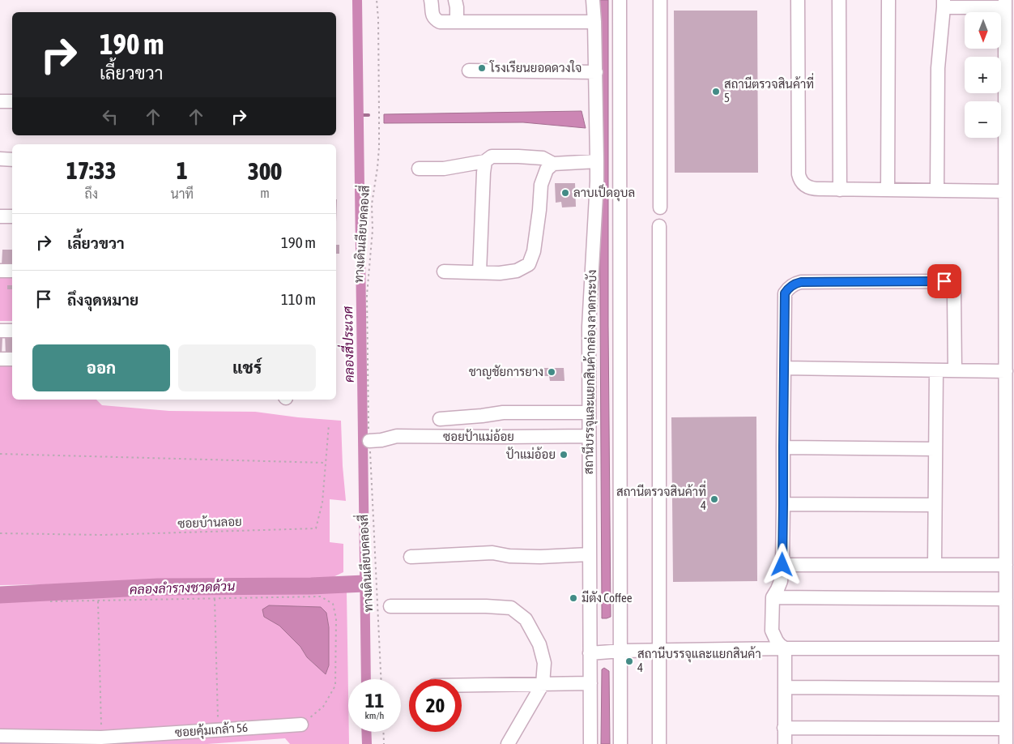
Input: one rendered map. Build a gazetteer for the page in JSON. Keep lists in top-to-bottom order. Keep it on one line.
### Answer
{"streets":{"street":["สถานีบรรจุและแยกสินค้ากล่อง ลาดกระบัง","ซอยป้าแม่อ้อย","ซอยคุ้มเกล้า 56"],"path":["ทางเดินเลียบคลองสี่","ซอยบ้านลอย"]},"crossings":[["ทางเดินเลียบคลองสี่","ซอยป้าแม่อ้อย"],["สถานีบรรจุและแยกสินค้ากล่อง ลาดกระบัง","ซอยป้าแม่อ้อย"]],"water":["คลองสี่ประเวศ","คลองลำรางชวดด้วน"],"places":["โรงเรียนยอดดวงใจ","สถานีตรวจสินค้าที่ 5","ลาบเป็ดอุบล","ชาญชัยการยาง","ป้าแม่อ้อย","สถานีตรวจสินค้าที่ 4","มีตัง Coffee","สถานีบรรจุและแยกสินค้า 4"],"north":"bottom","page":{"map_buttons":["+","−"],"turn":["190 m","เลี้ยวขวา"],"eta":["17:33","ถึง","1","นาที","300","m"],"list":[{"name":"เลี้ยวขวา","value":"190 m"},{"name":"ถึงจุดหมาย","value":"110 m"}],"buttons":["ออก","แชร์"],"speed":"11 km/h","limit":"20"}}
